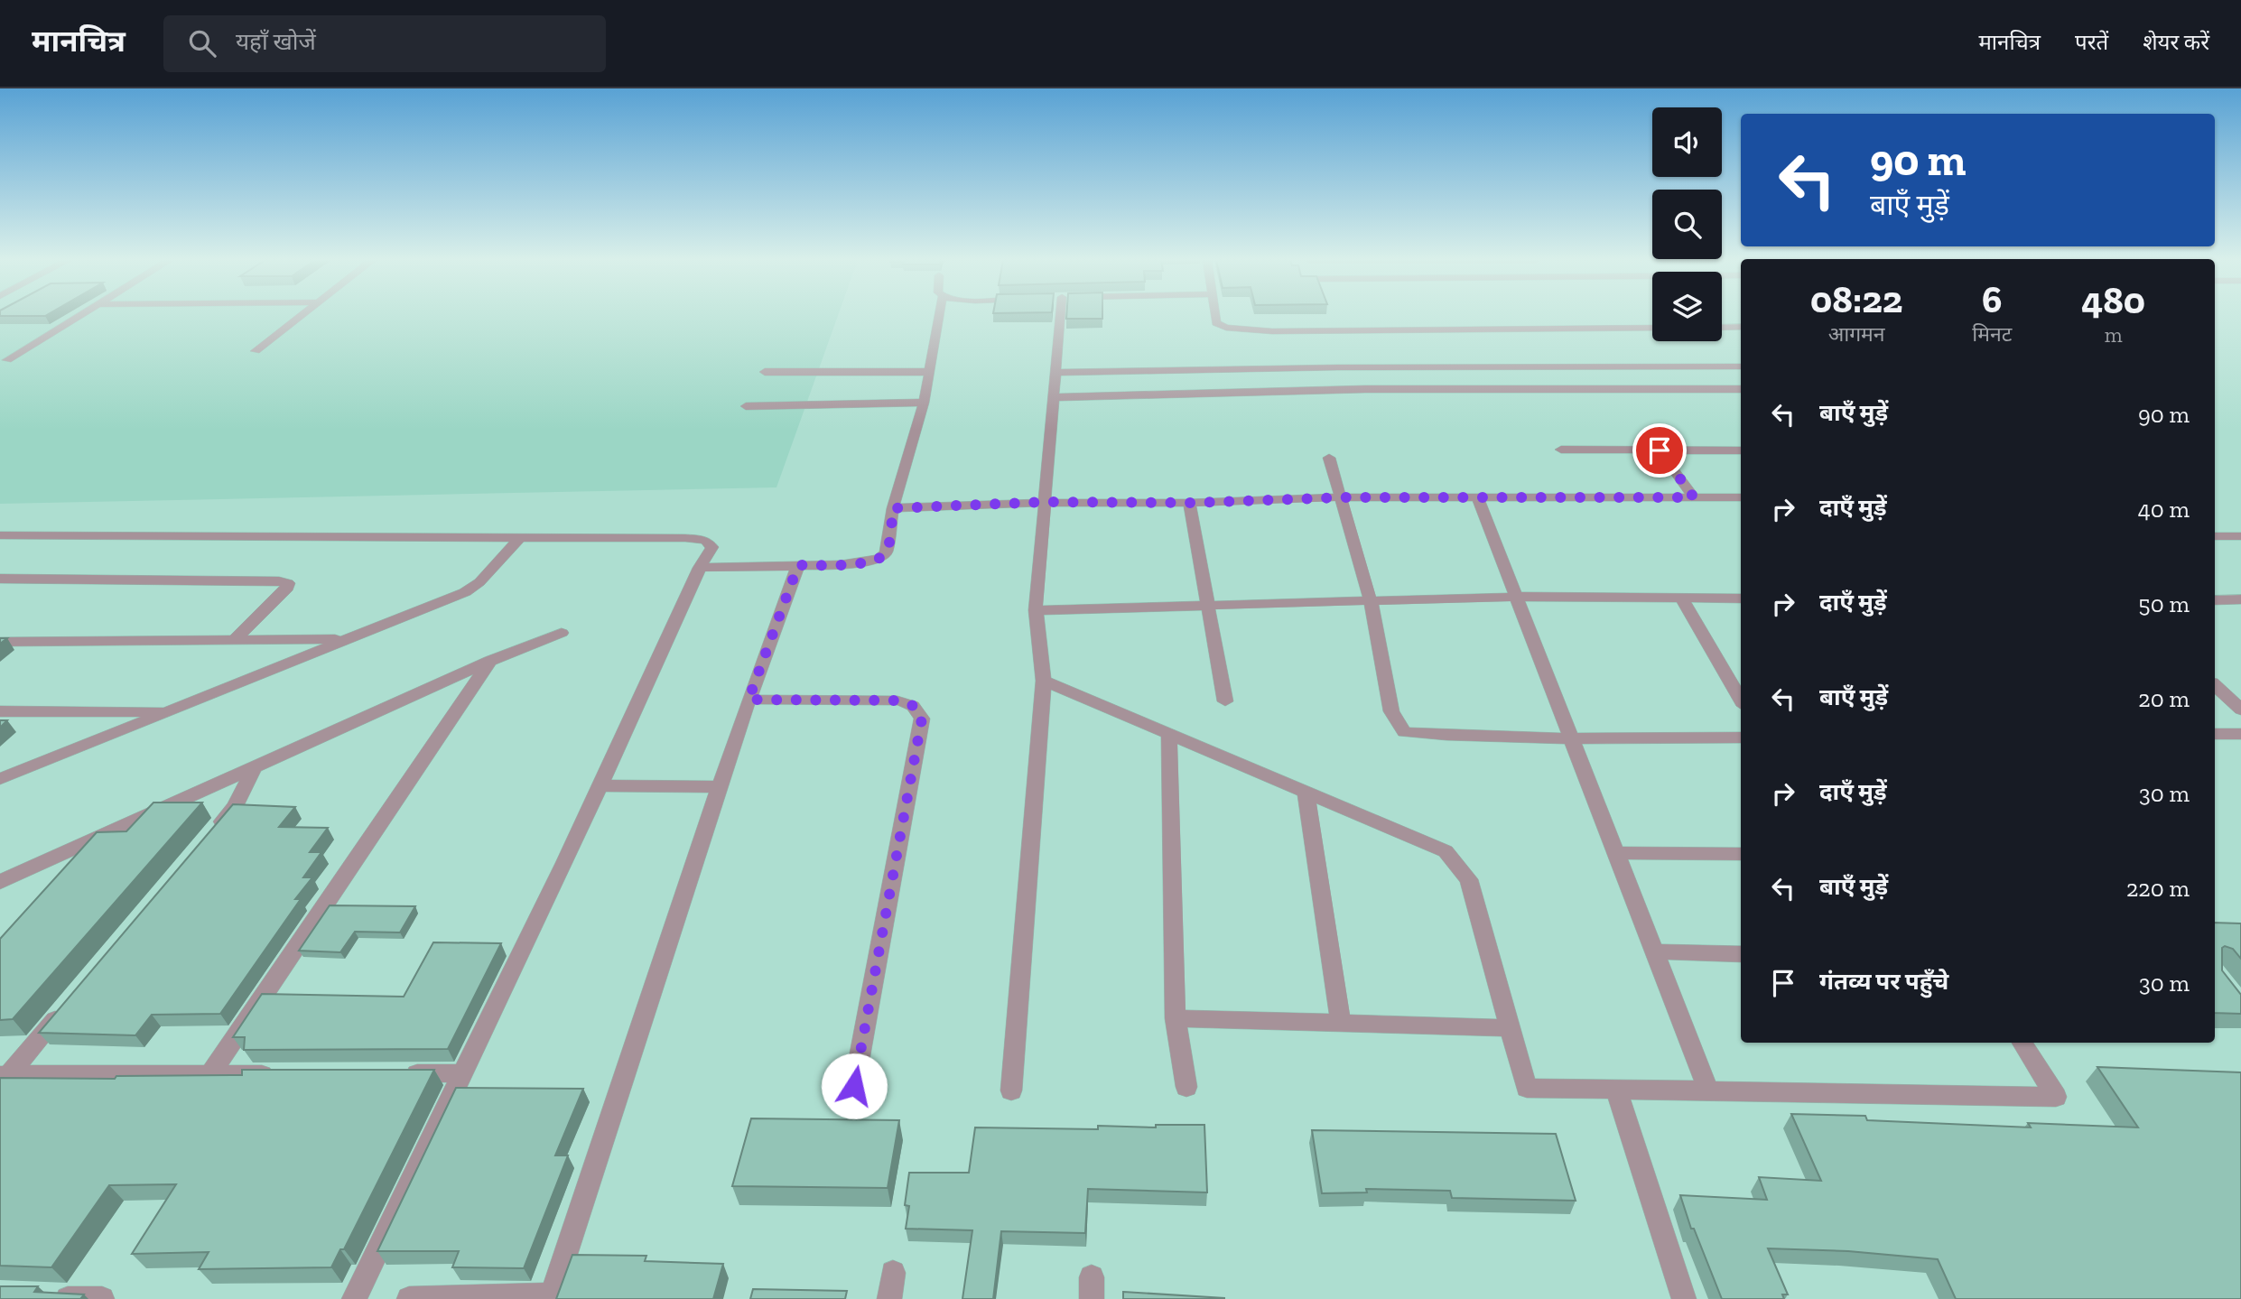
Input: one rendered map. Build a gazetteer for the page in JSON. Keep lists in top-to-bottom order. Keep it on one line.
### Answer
{"page":{"header":"मानचित्र","search":"यहाँ खोजें","nav":["मानचित्र","परतें","शेयर करें"],"turn":["90 m","बाएँ मुड़ें"],"eta":["08:22","आगमन","6","मिनट","480","m"],"list":[{"name":"बाएँ मुड़ें","value":"90 m"},{"name":"दाएँ मुड़ें","value":"40 m"},{"name":"दाएँ मुड़ें","value":"50 m"},{"name":"बाएँ मुड़ें","value":"20 m"},{"name":"दाएँ मुड़ें","value":"30 m"},{"name":"बाएँ मुड़ें","value":"220 m"},{"name":"गंतव्य पर पहुँचे","value":"30 m"}]}}
